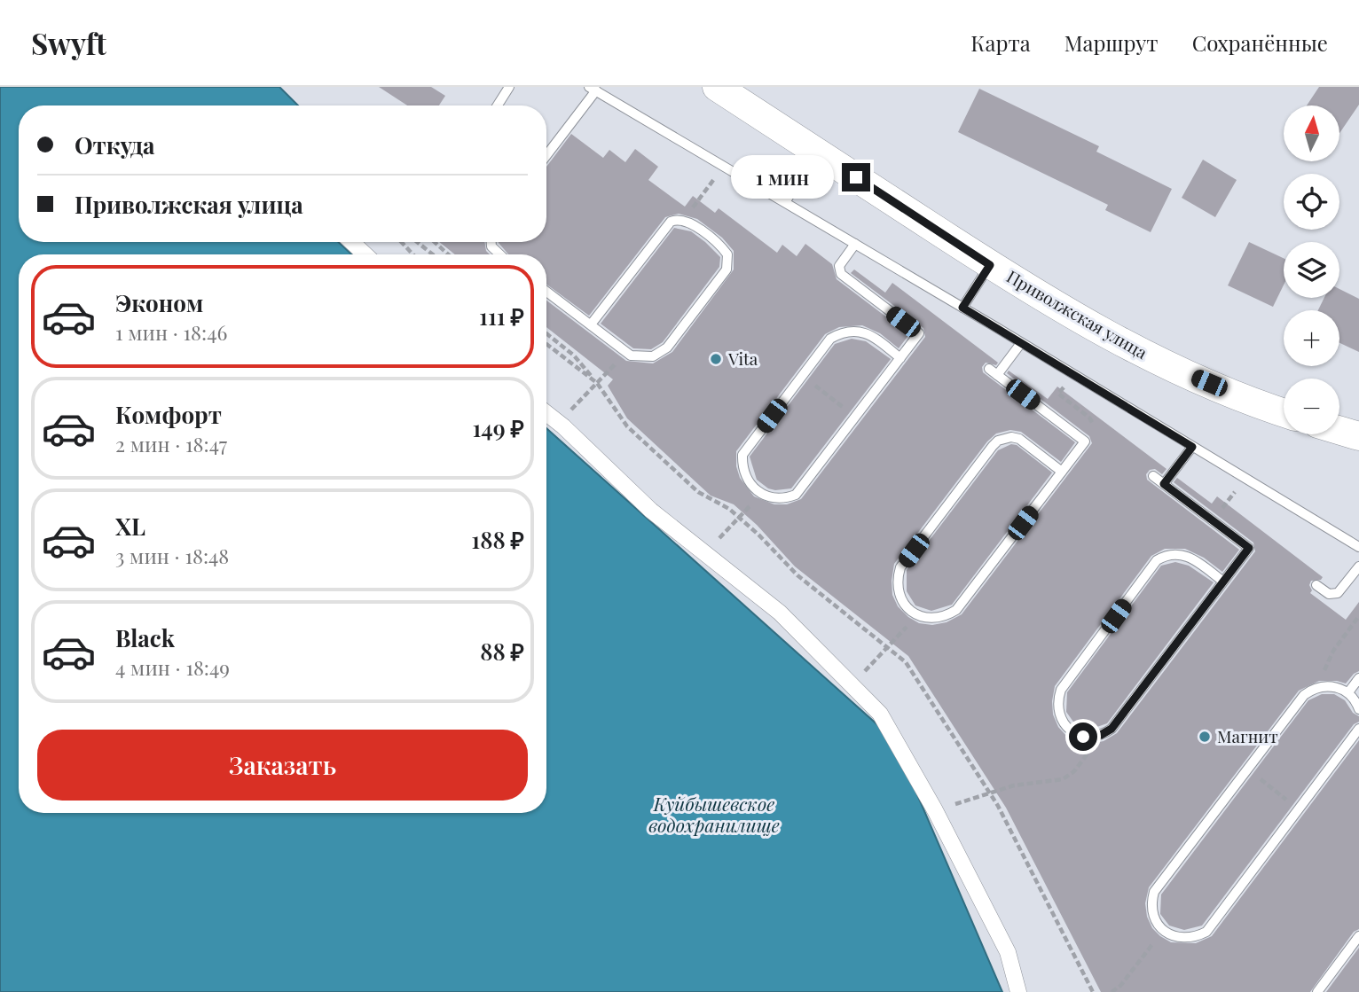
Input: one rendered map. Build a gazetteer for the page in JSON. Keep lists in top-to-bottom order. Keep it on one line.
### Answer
{"streets":{"main road":["Приволжская улица"]},"water":["Куйбышевское водохранилище"],"places":["Vita","Магнит"],"north":"top","page":{"header":"Swyft","nav":["Карта","Маршрут","Сохранённые"],"map_buttons":["+","−"],"banner":["Откуда","Приволжская улица"],"bubble":"1 мин","list":[{"name":"Эконом","note":"1 мин · 18:46","value":"111 ₽"},{"name":"Комфорт","note":"2 мин · 18:47","value":"149 ₽"},{"name":"XL","note":"3 мин · 18:48","value":"188 ₽"},{"name":"Black","note":"4 мин · 18:49","value":"88 ₽"}],"buttons":"Заказать"}}
